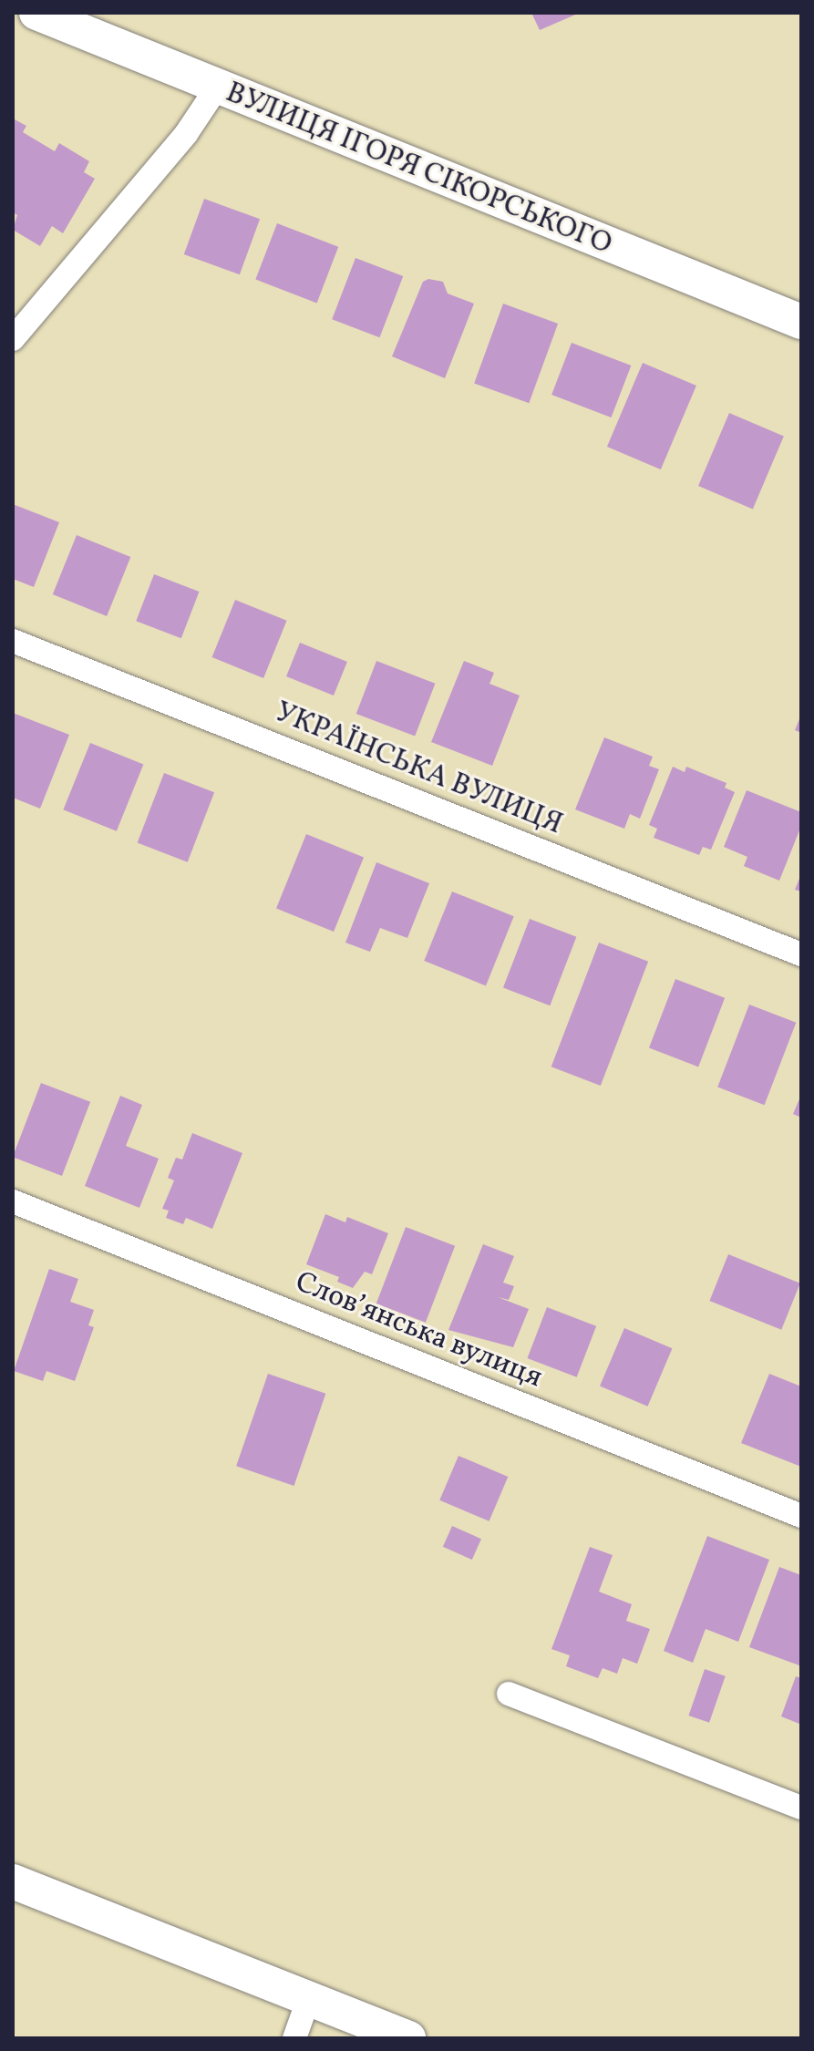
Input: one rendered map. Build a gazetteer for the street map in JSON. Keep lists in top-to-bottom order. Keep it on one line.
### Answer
{"streets":{"street":["ВУЛИЦЯ ІГОРЯ СІКОРСЬКОГО","УКРАЇНСЬКА ВУЛИЦЯ","Словʼянська вулиця"]}}
